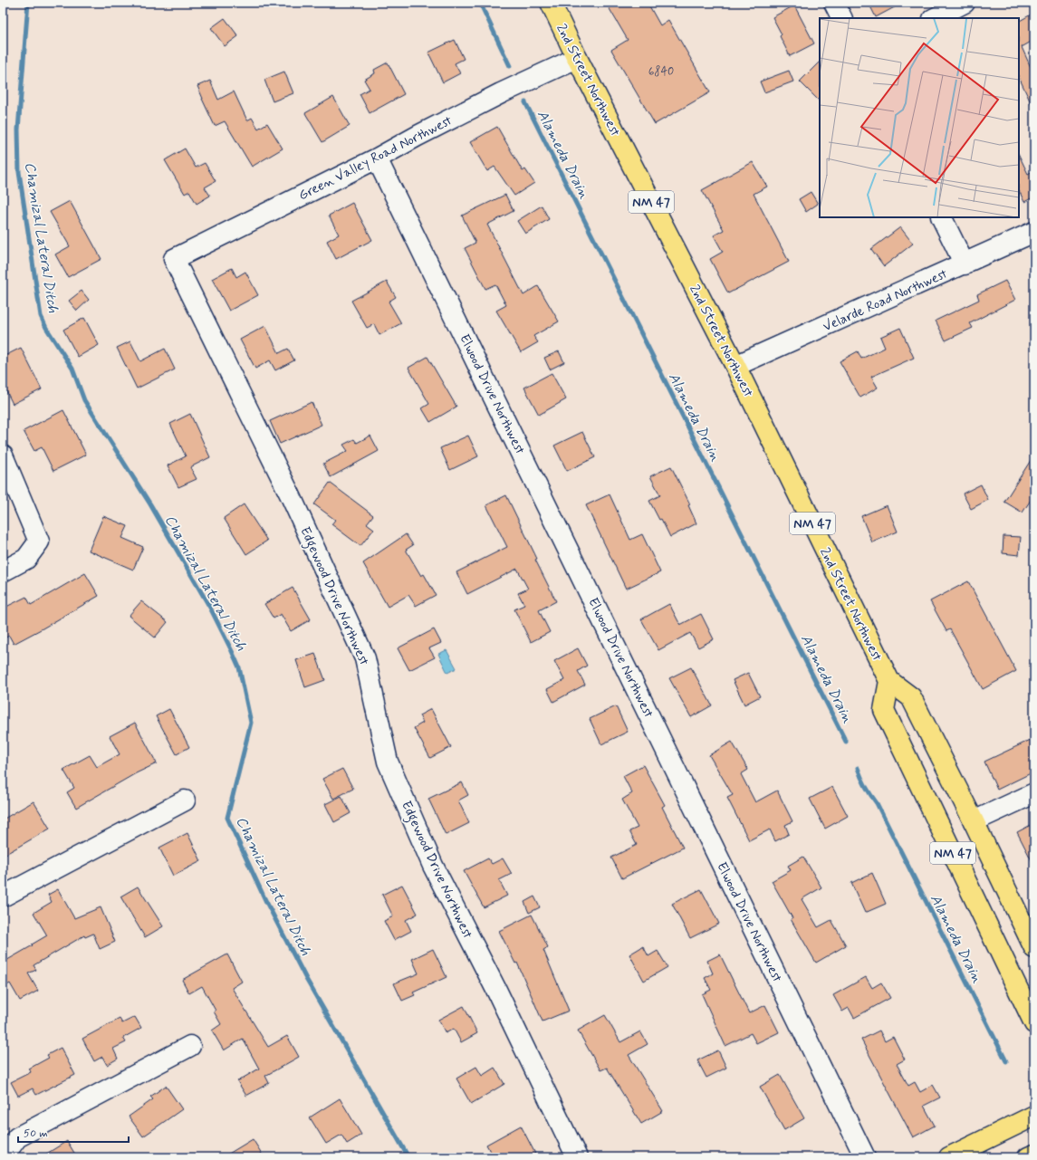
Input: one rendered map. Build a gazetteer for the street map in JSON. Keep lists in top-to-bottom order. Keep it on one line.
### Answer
{"streets":{"main road":["2nd Street Northwest","NM 47"],"street":["Green Valley Road Northwest","Velarde Road Northwest","Elwood Drive Northwest","Edgewood Drive Northwest"]},"crossings":[["2nd Street Northwest","Green Valley Road Northwest"],["2nd Street Northwest","NM 47"],["2nd Street Northwest","Velarde Road Northwest"],["Green Valley Road Northwest","Elwood Drive Northwest"],["Green Valley Road Northwest","Edgewood Drive Northwest"]],"water":["Alameda Drain","Chamizal Lateral Ditch"],"house_numbers":["6840"],"scale_bar":"50 m"}
